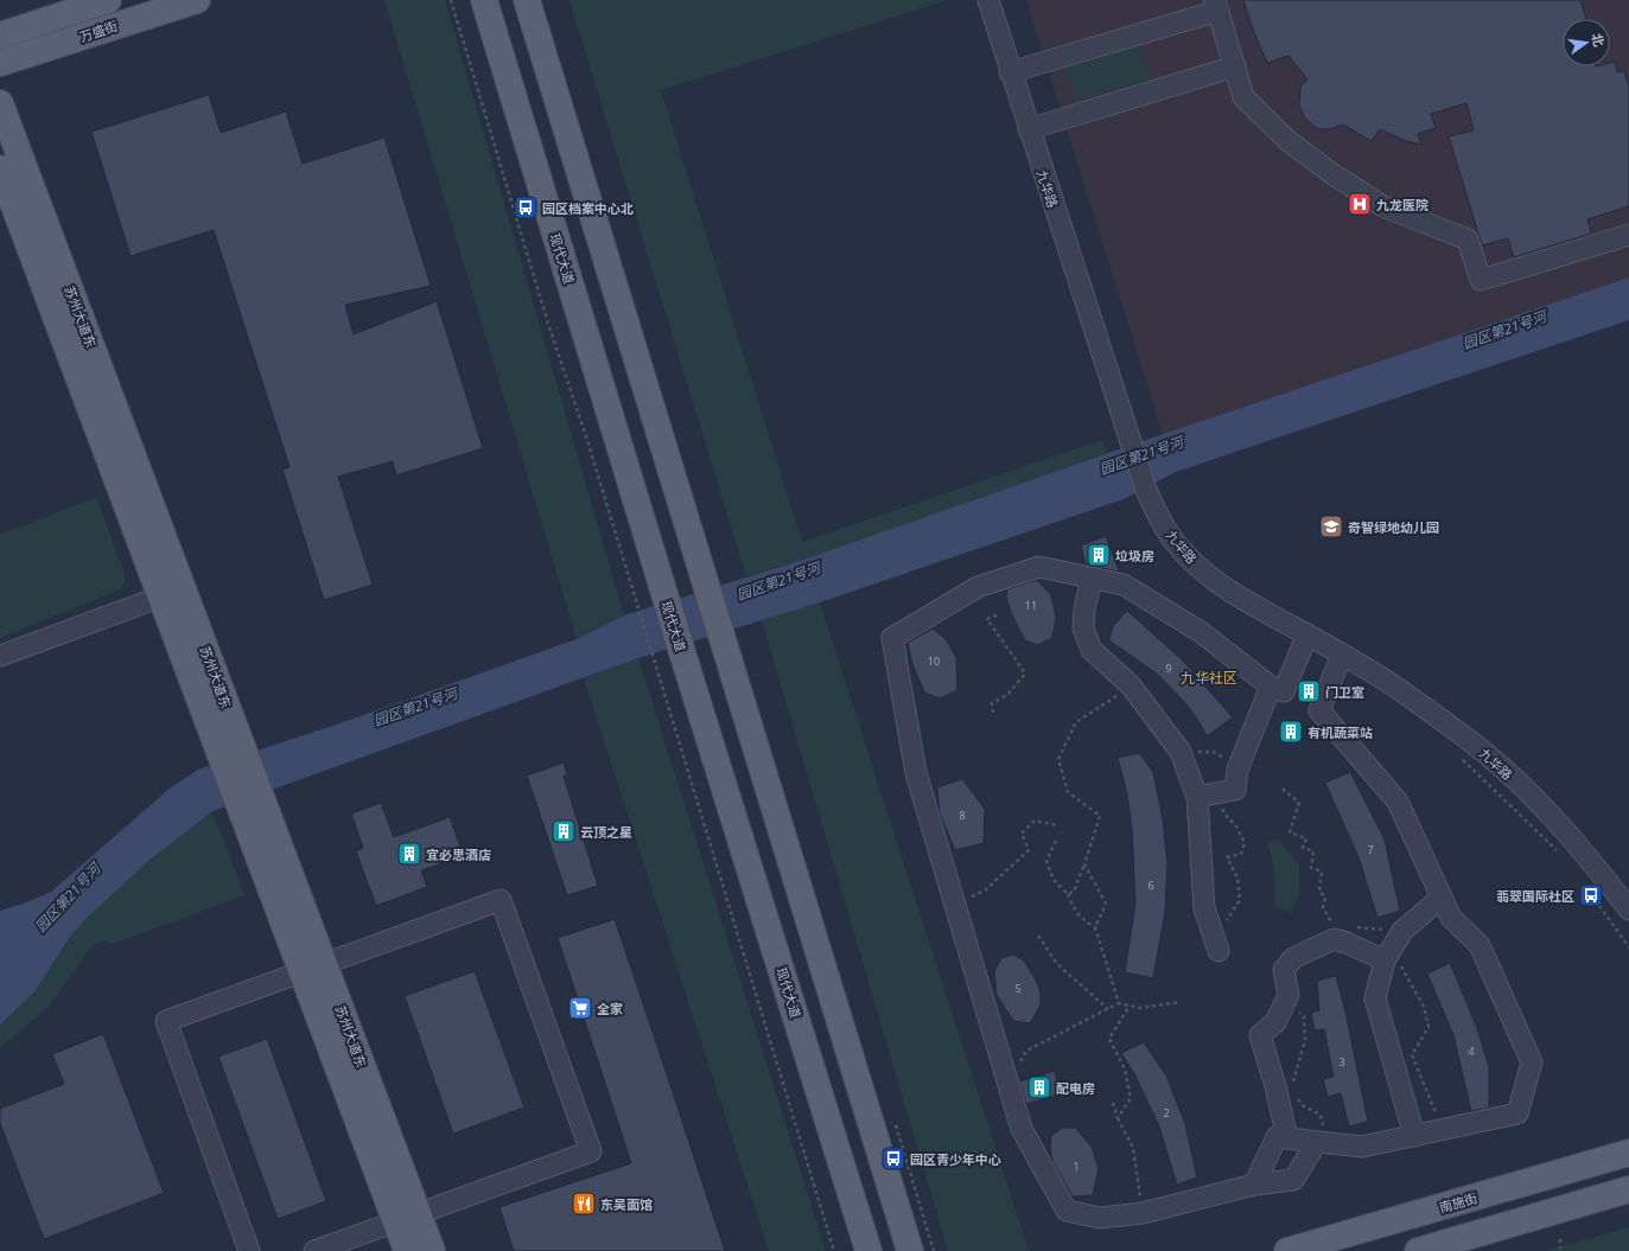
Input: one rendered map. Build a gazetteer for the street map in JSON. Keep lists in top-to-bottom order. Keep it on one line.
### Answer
{"streets":{"main road":["万盛街","现代大道","苏州大道东","南施街"],"street":["九华路"]},"districts":["九华社区"],"water":["园区第21号河"],"places":{"hospital":["九龙医院"],"bus stop":["园区档案中心北","翡翠国际社区","园区青少年中心"],"school or university":["奇智绿地幼儿园"],"building":["垃圾房","门卫室","有机蔬菜站","云顶之星","宜必思酒店","配电房"],"supermarket":["全家"],"restaurant":["东吴面馆"]},"house_numbers":["11","10","9","8","7","6","5","4","3","2","1"],"north":"right"}
